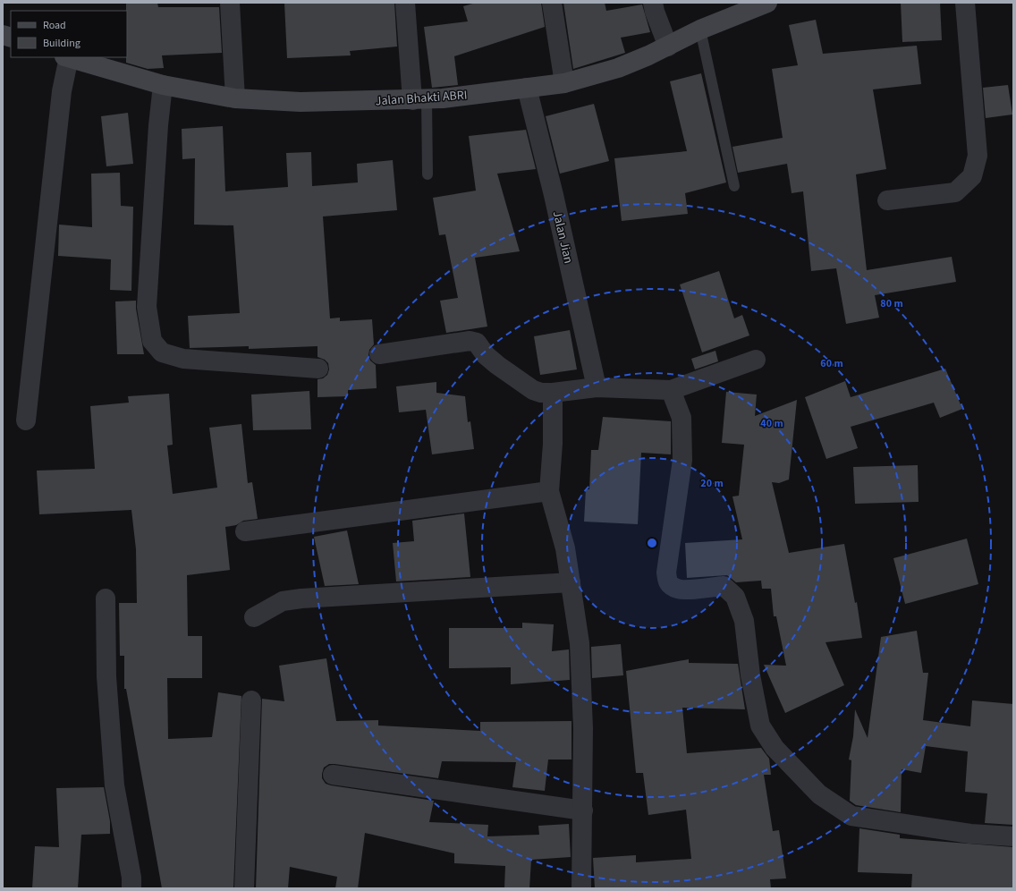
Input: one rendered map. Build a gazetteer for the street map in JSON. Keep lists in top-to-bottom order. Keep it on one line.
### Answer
{"streets":{"street":["Jalan Bhakti ABRI","Jalan Jian"]},"crossings":[["Jalan Bhakti ABRI","Jalan Jian"]],"legend":["Road","Building"],"rings":["80 m","60 m","40 m","20 m"]}
